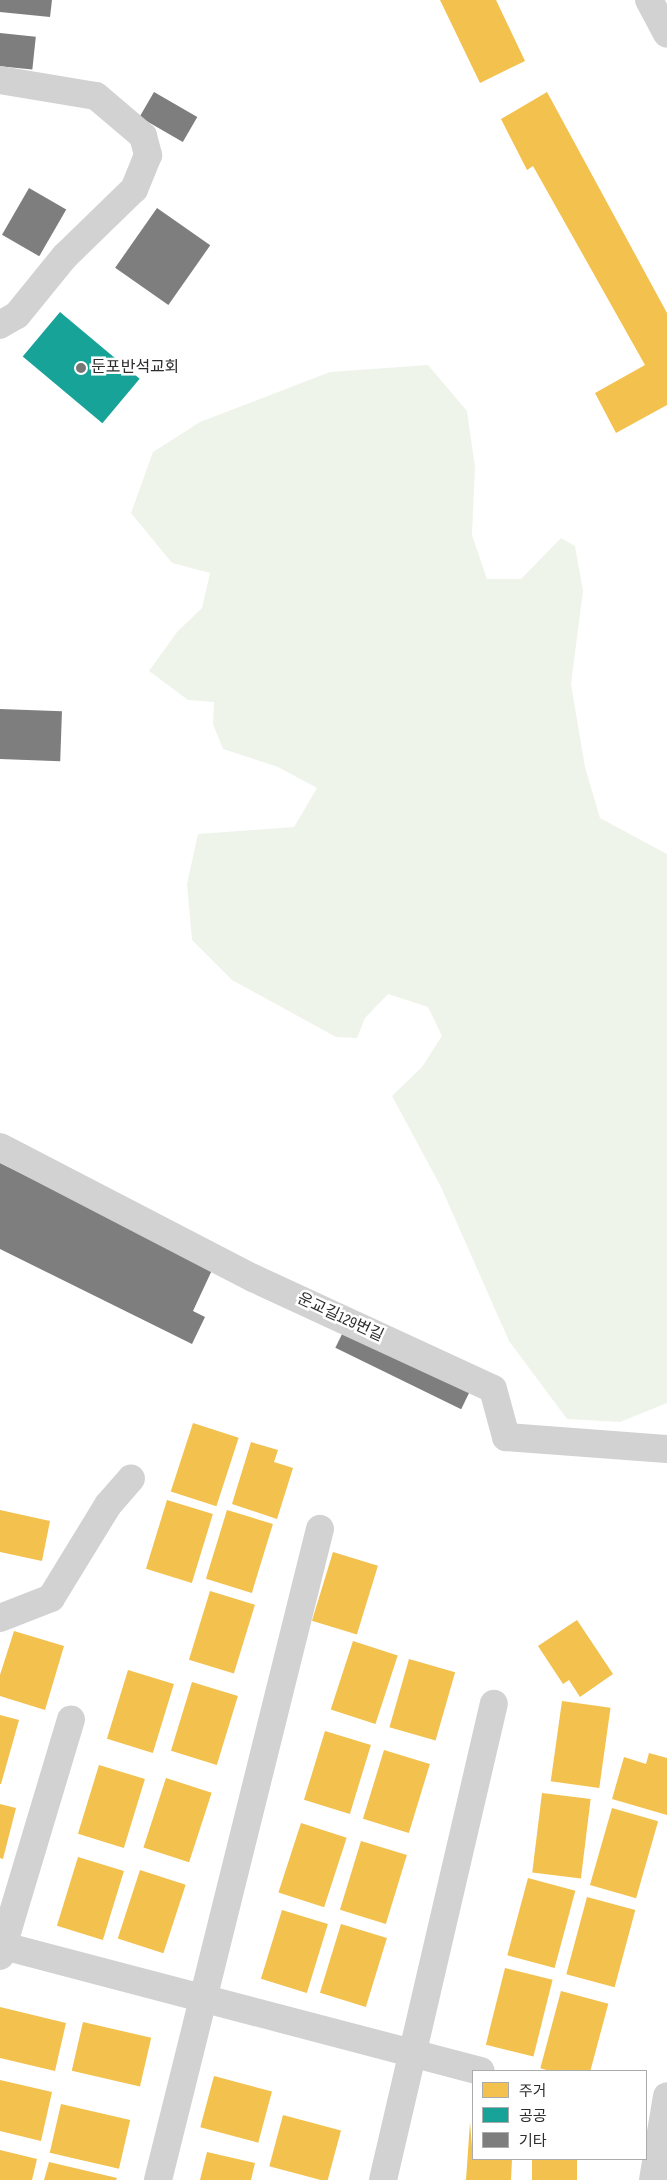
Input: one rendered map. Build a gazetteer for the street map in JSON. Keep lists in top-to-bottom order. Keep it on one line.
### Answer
{"streets":{"street":["운교길129번길"]},"places":["둔포반석교회"],"legend":["주거","공공","기타"]}
